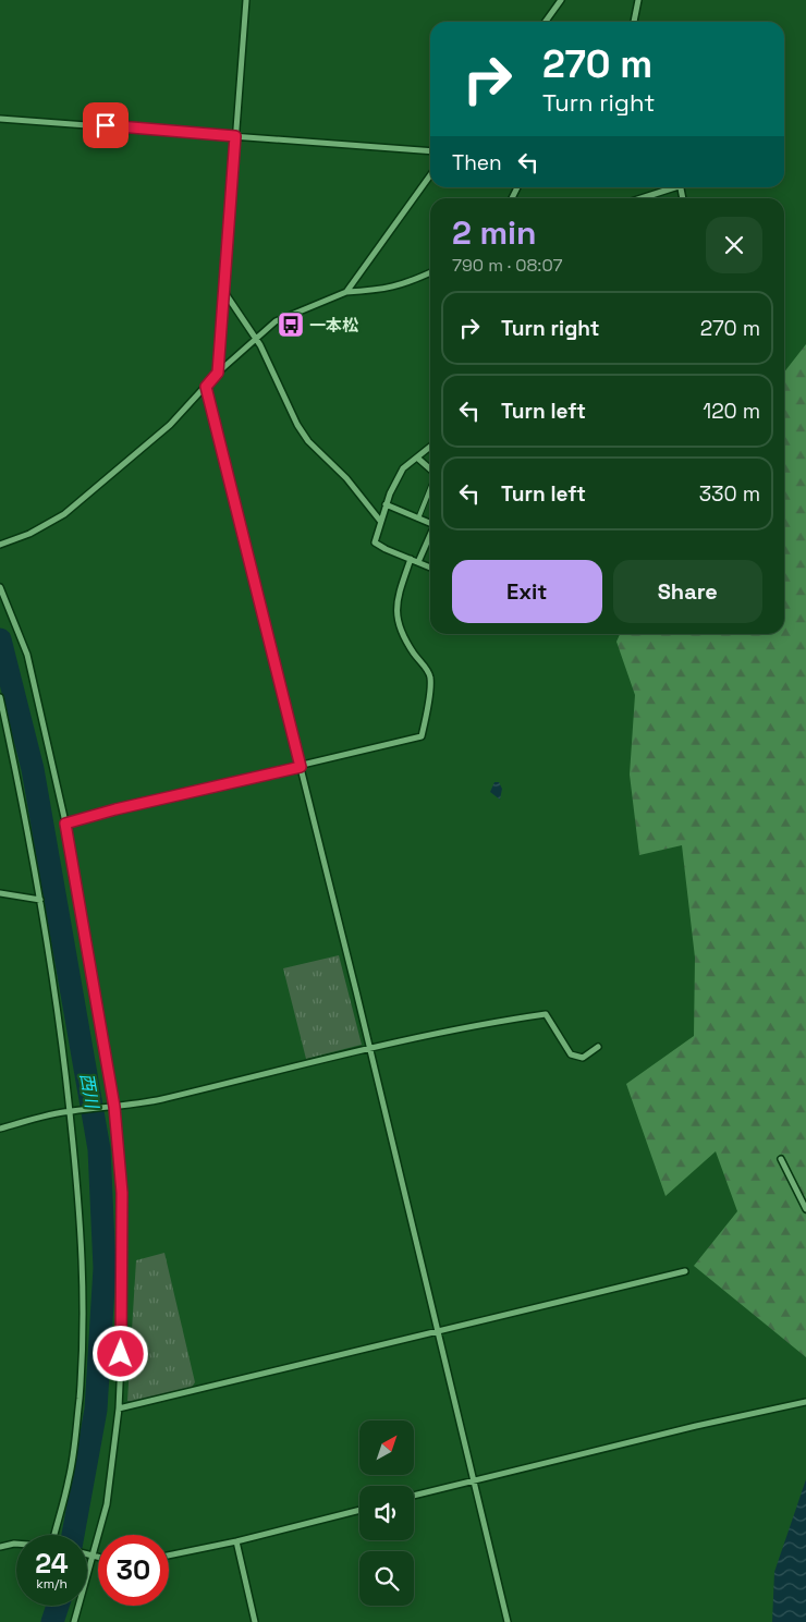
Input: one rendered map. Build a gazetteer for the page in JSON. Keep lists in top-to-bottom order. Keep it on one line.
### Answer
{"water":["西川"],"places":{"bus stop":["一本松"]},"north":"top right","page":{"turn":["270 m","Turn right"],"then":"Then","heading":["2 min","790 m · 08:07"],"list":[{"name":"Turn right","value":"270 m"},{"name":"Turn left","value":"120 m"},{"name":"Turn left","value":"330 m"}],"buttons":["Exit","Share"],"speed":"24 km/h","limit":"30"}}
